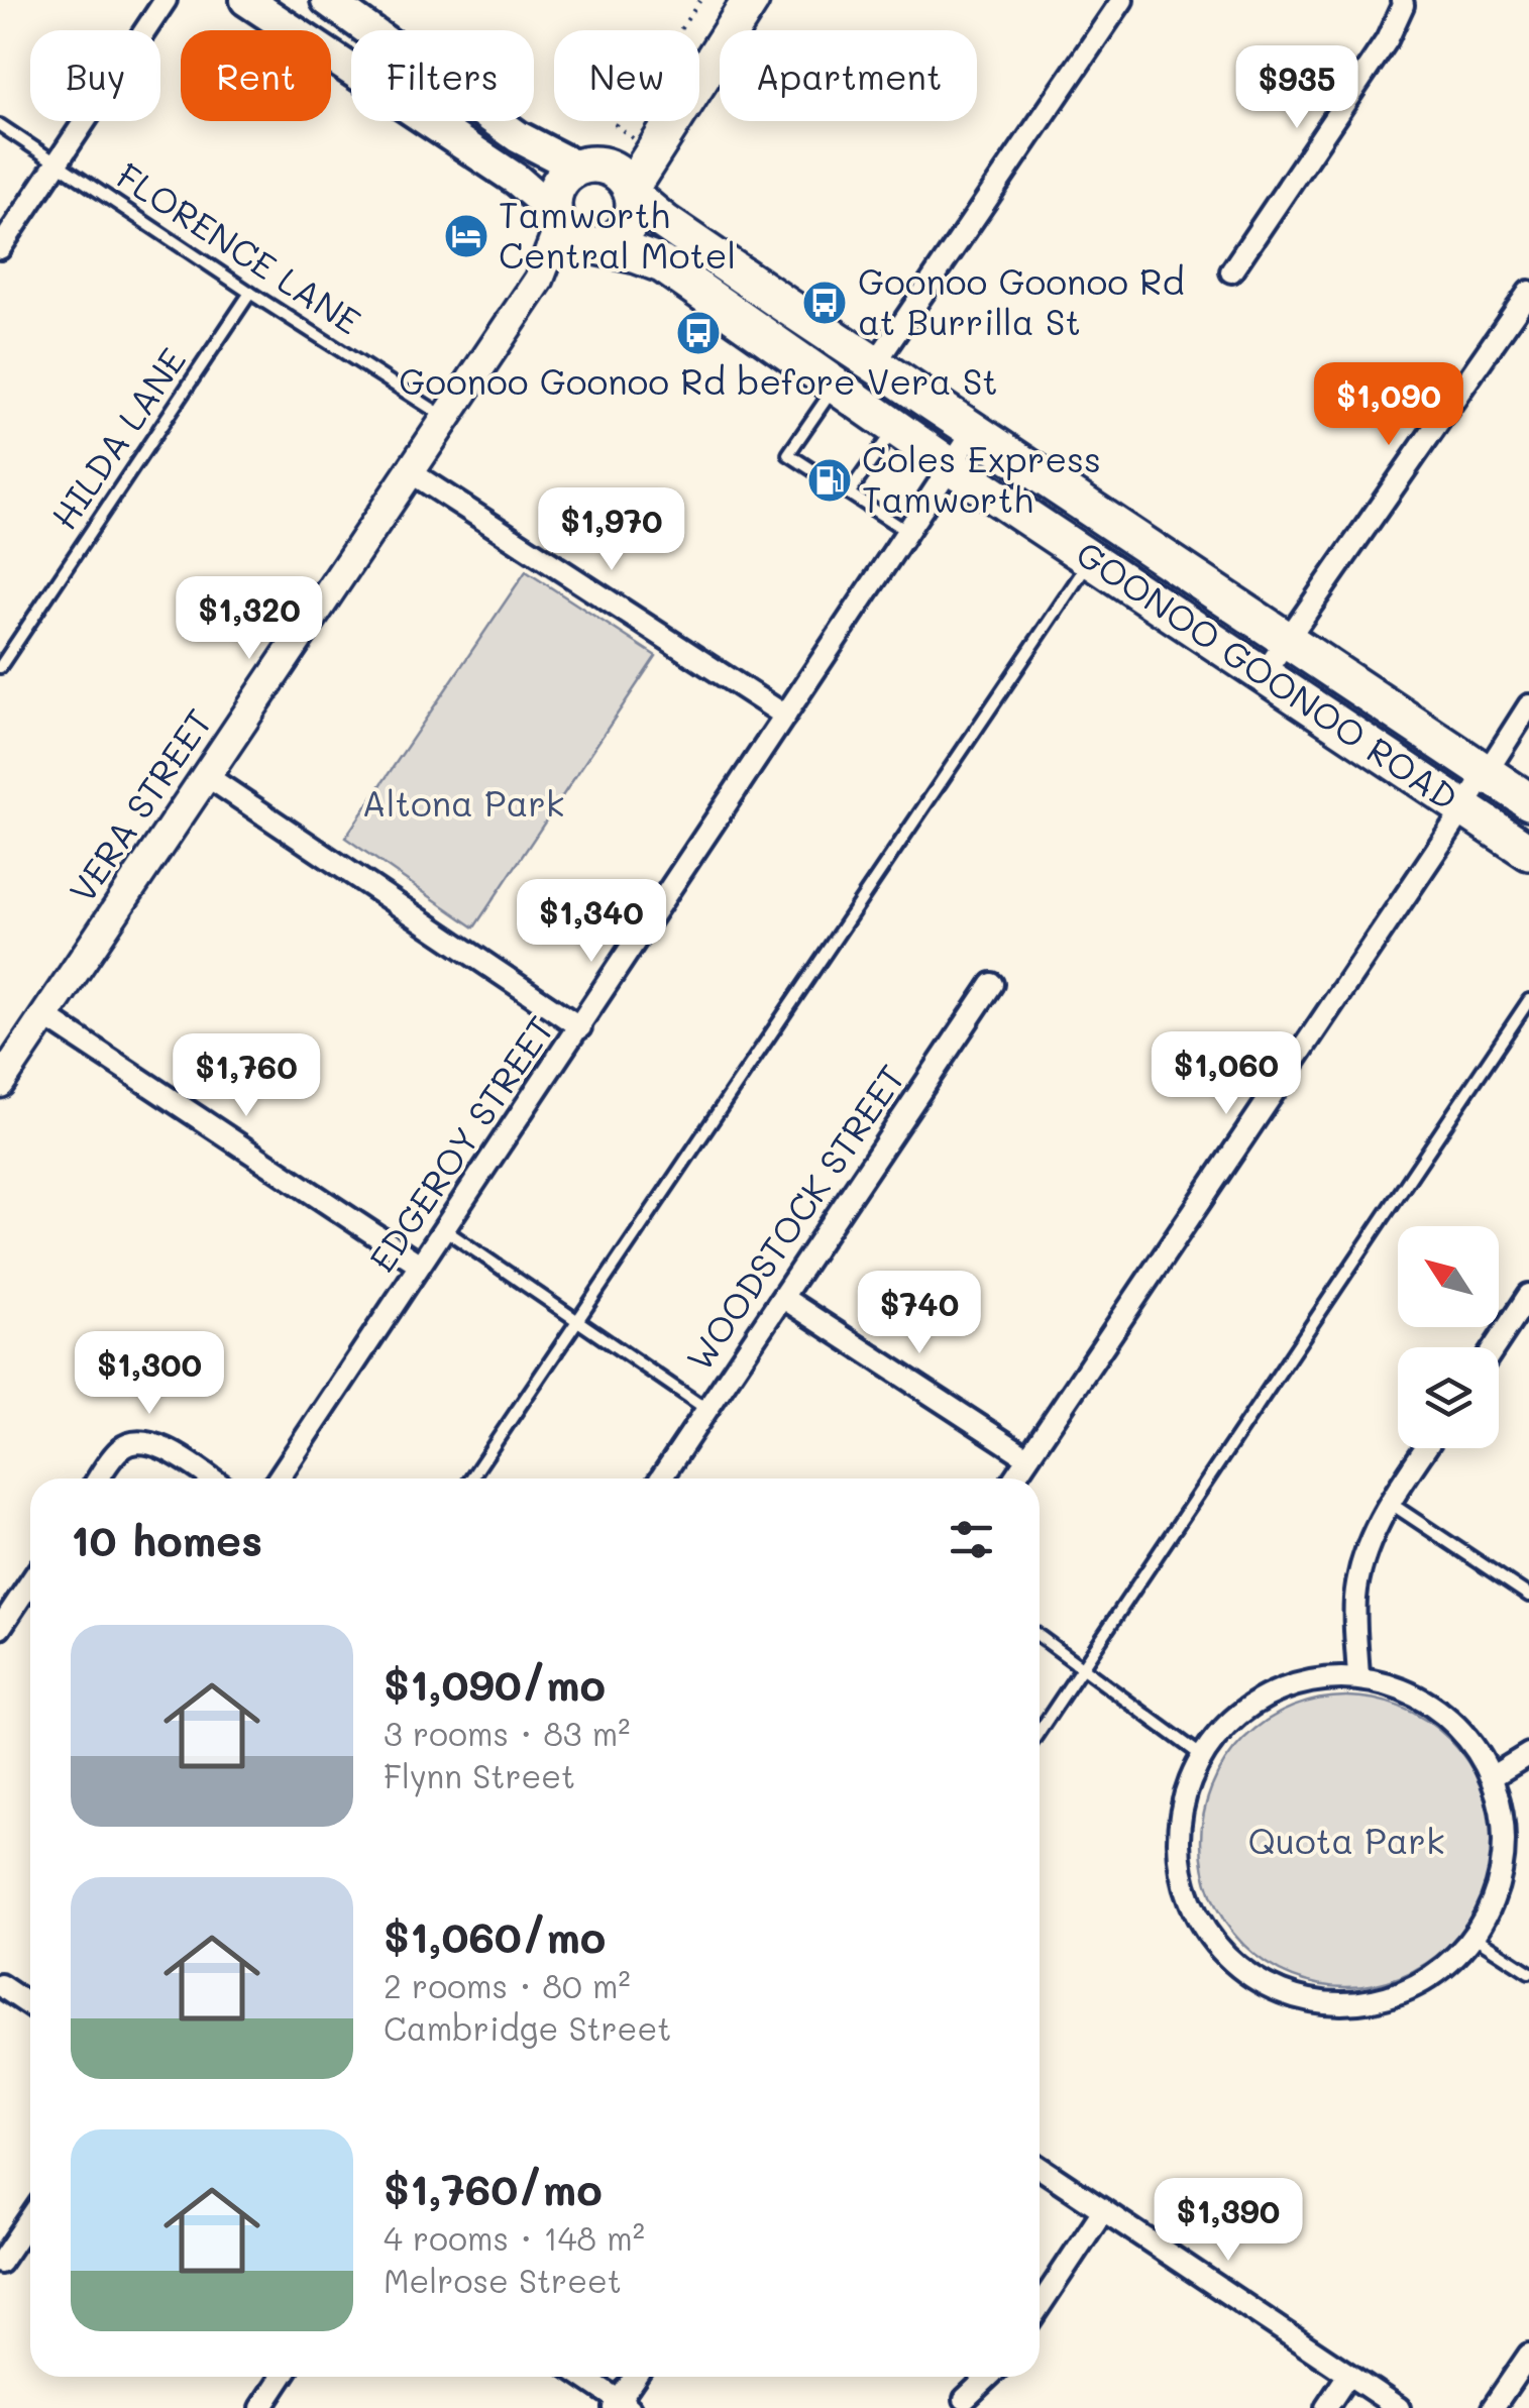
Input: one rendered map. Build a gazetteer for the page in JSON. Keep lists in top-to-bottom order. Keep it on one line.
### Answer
{"streets":{"highway":["GOONOO GOONOO ROAD"],"street":["VERA STREET","EDGEROY STREET","WOODSTOCK STREET"],"lane":["FLORENCE LANE","HILDA LANE"]},"crossings":[["FLORENCE LANE","HILDA LANE"],["FLORENCE LANE","VERA STREET"],["GOONOO GOONOO ROAD","VERA STREET"],["GOONOO GOONOO ROAD","EDGEROY STREET"]],"parks":["Altona Park","Quota Park"],"places":{"hotel":["Tamworth Central Motel"],"bus stop":["Goonoo Goonoo Rd at Burrilla St","Goonoo Goonoo Rd before Vera St"],"fuel station":["Coles Express Tamworth"]},"north":"top left","page":{"chip":["Buy","Rent","Filters","New","Apartment"],"price":["$935","$1,090","$1,970","$1,320","$1,340","$1,060","$1,760","$740","$1,300","$1,390"],"heading":"10 homes","list":[{"name":"$1,090/mo","note":"3 rooms · 83 m² · Flynn Street"},{"name":"$1,060/mo","note":"2 rooms · 80 m² · Cambridge Street"},{"name":"$1,760/mo","note":"4 rooms · 148 m² · Melrose Street"}]}}
